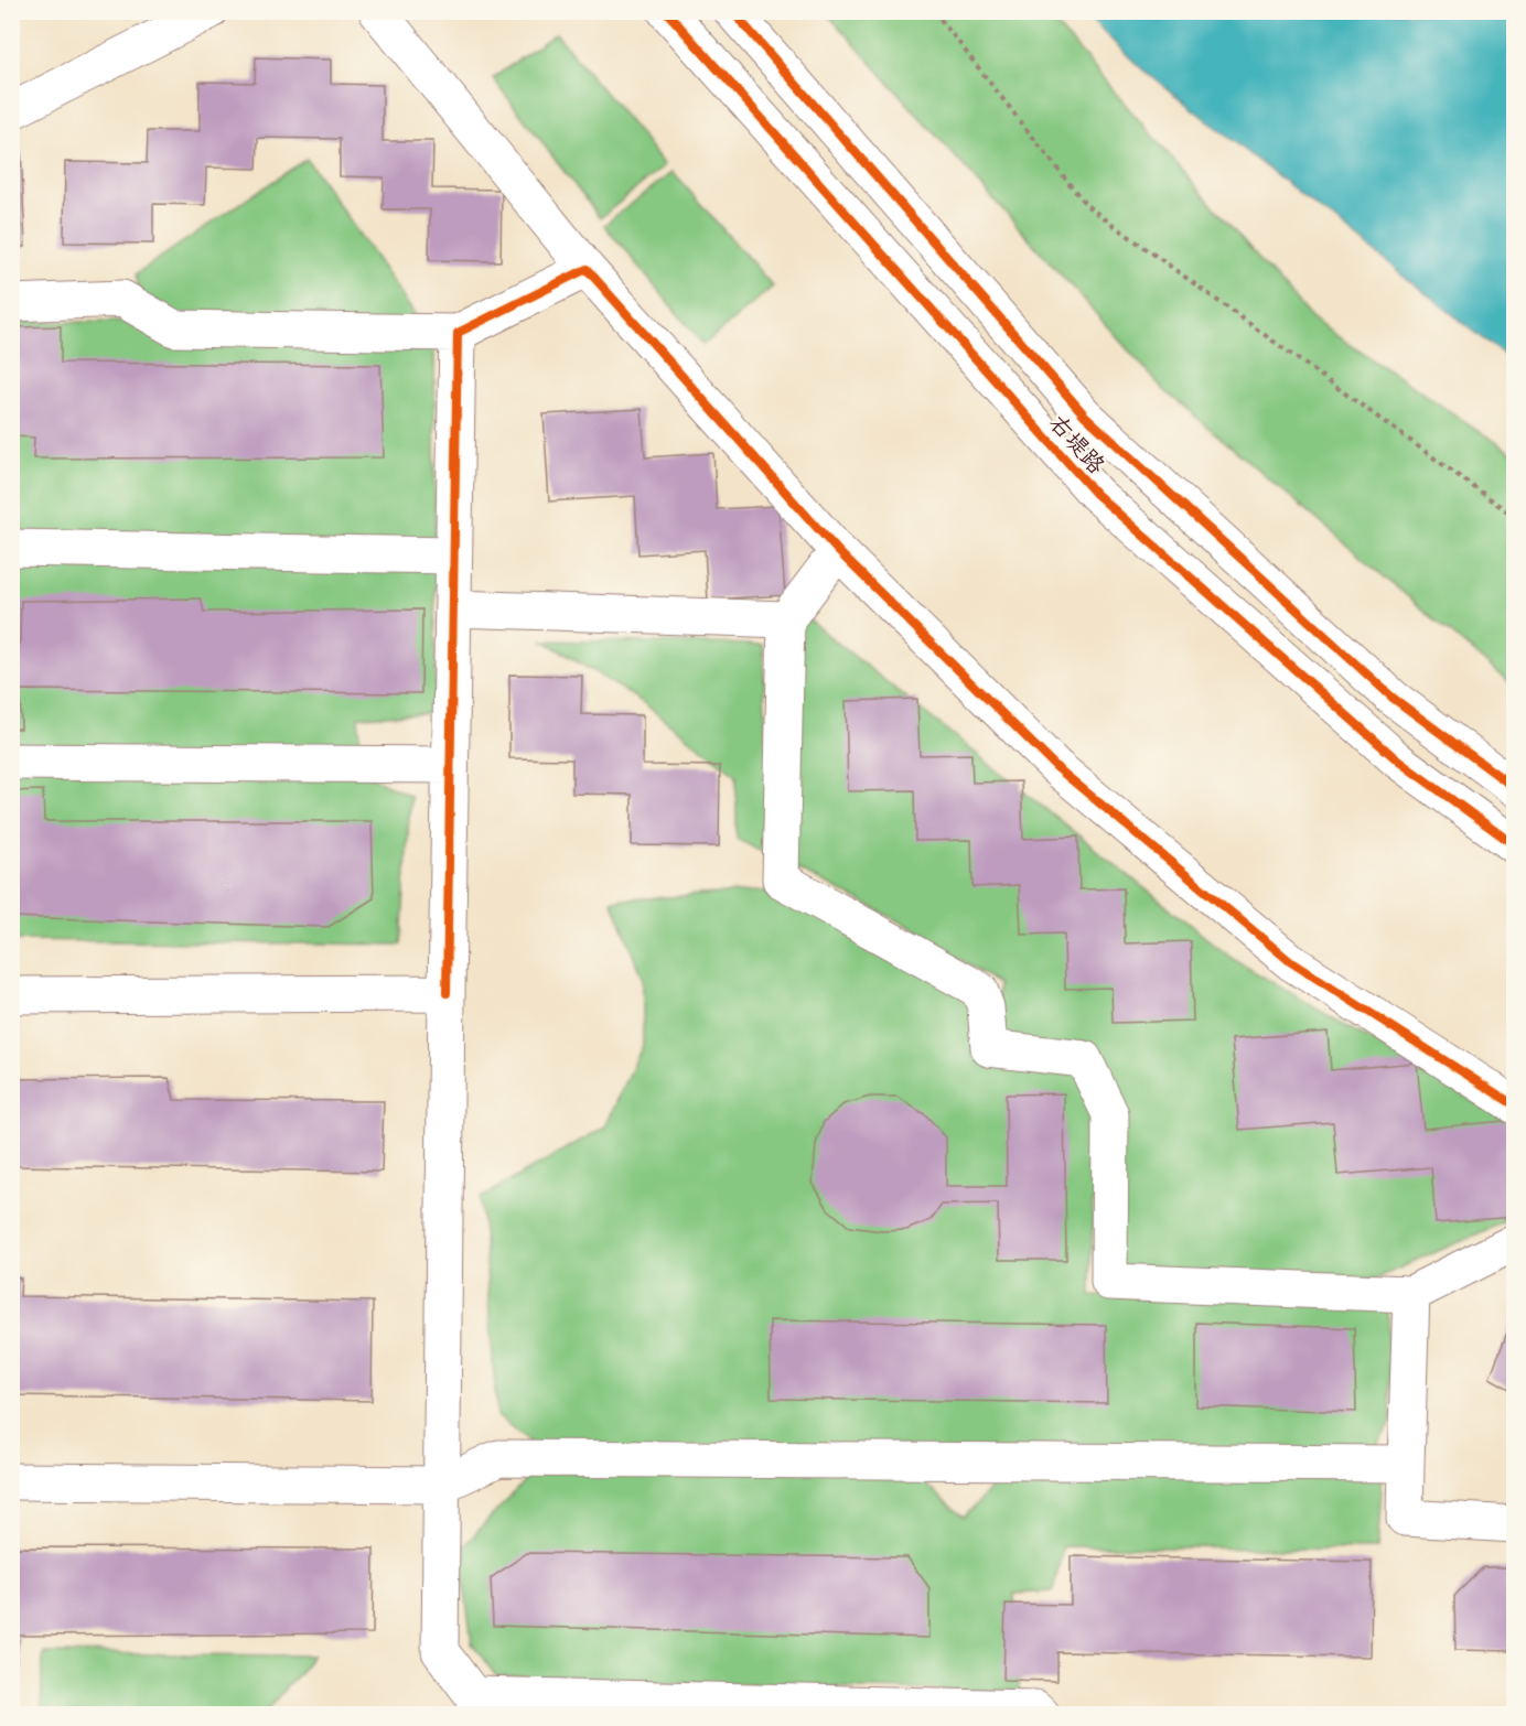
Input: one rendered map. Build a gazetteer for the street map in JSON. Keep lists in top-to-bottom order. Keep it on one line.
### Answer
{"streets":{"street":["右堤路"]}}
